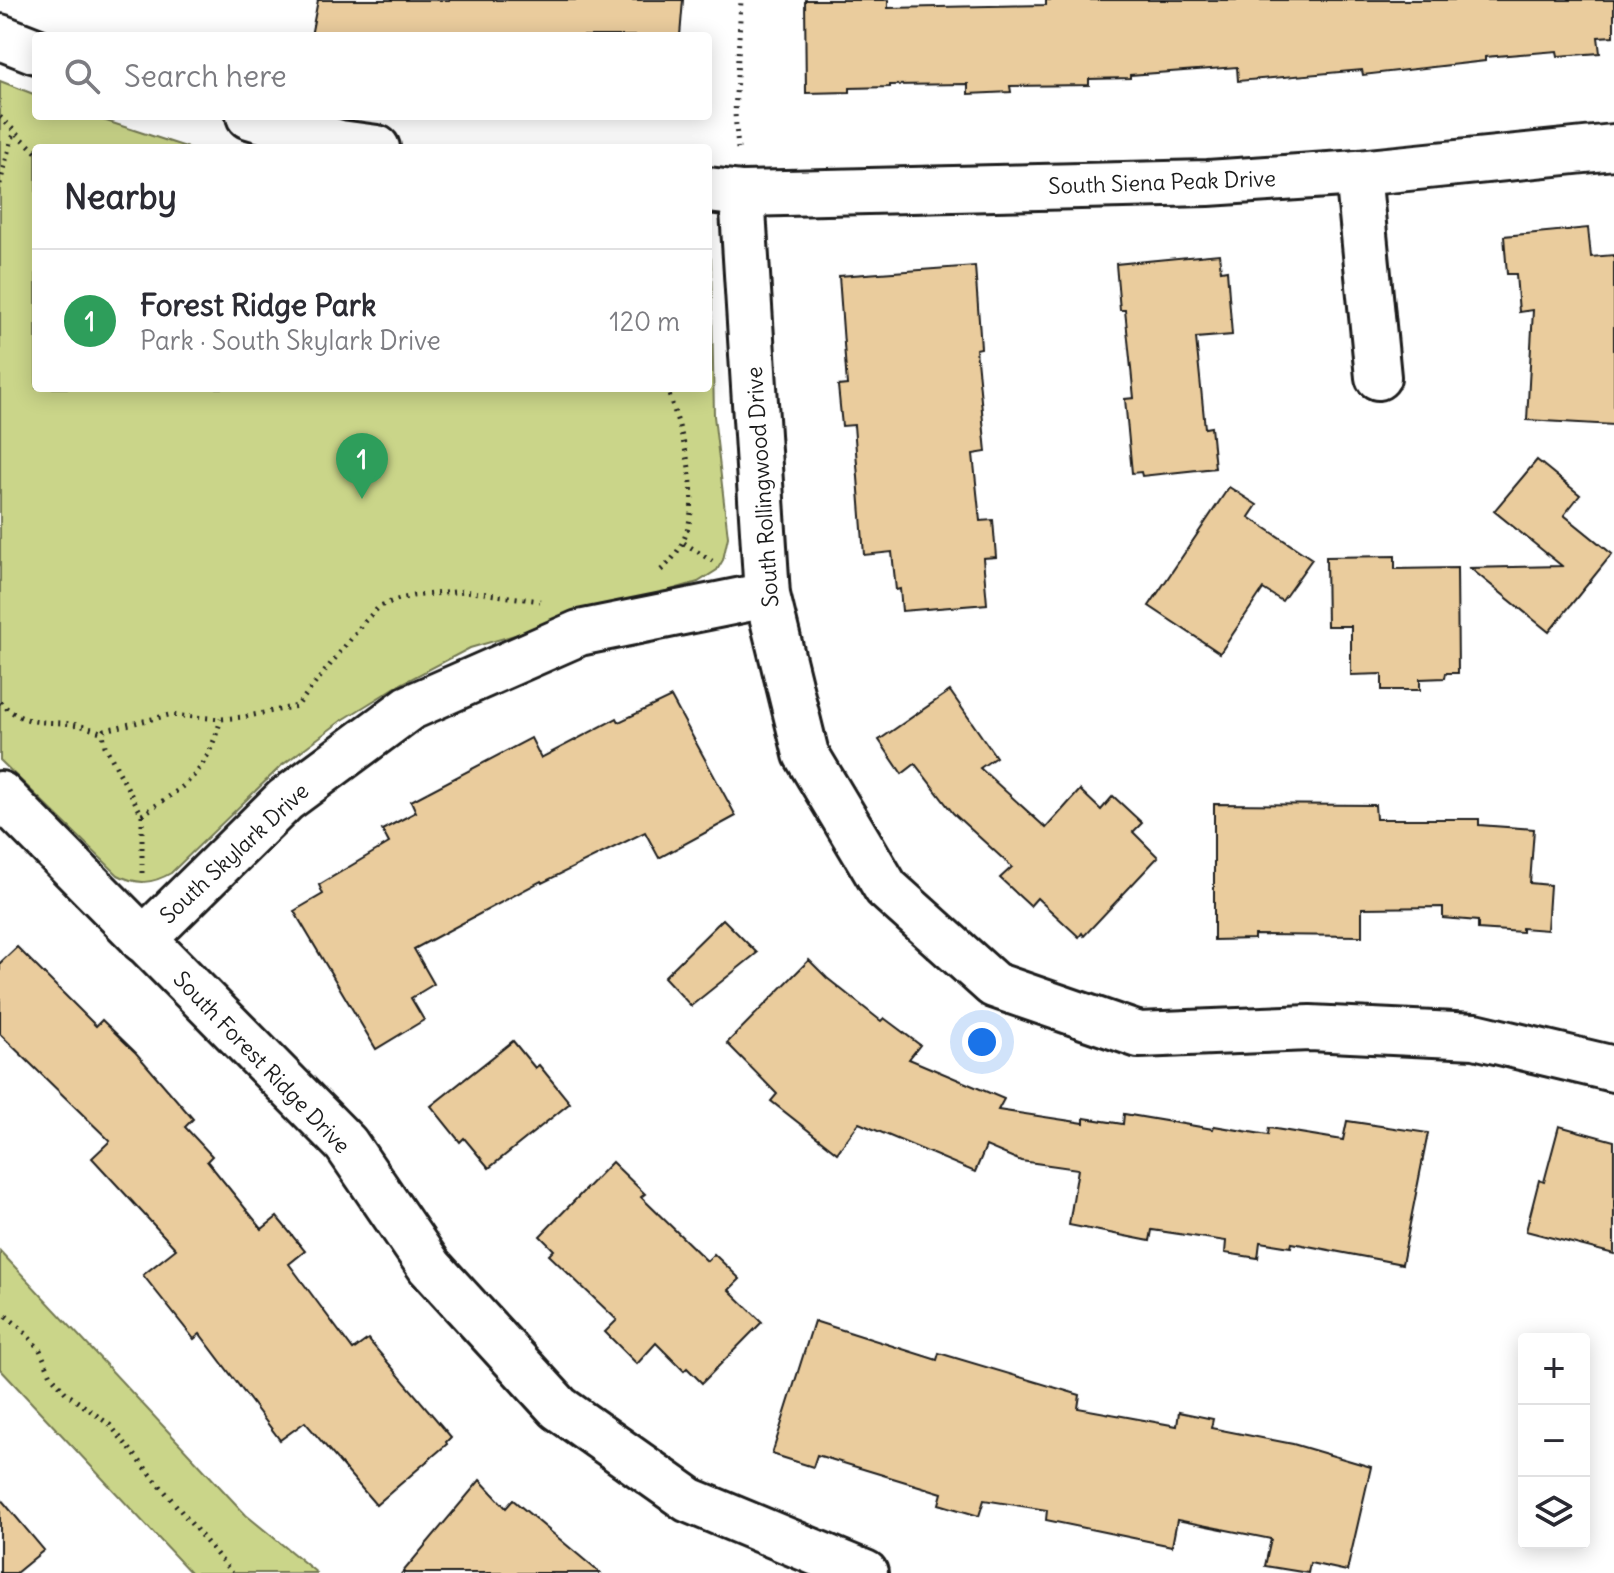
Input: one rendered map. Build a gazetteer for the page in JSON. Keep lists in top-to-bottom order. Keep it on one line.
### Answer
{"streets":{"street":["South Siena Peak Drive","South Rollingwood Drive","South Skylark Drive","South Forest Ridge Drive"]},"crossings":[["South Siena Peak Drive","South Rollingwood Drive"],["South Rollingwood Drive","South Skylark Drive"],["South Skylark Drive","South Forest Ridge Drive"]],"page":{"search":"Search here","heading":"Nearby","list":[{"mark":"1","name":"Forest Ridge Park","note":"Park · South Skylark Drive","value":"120 m"}],"pins":"1","map_buttons":["+","−"]}}
